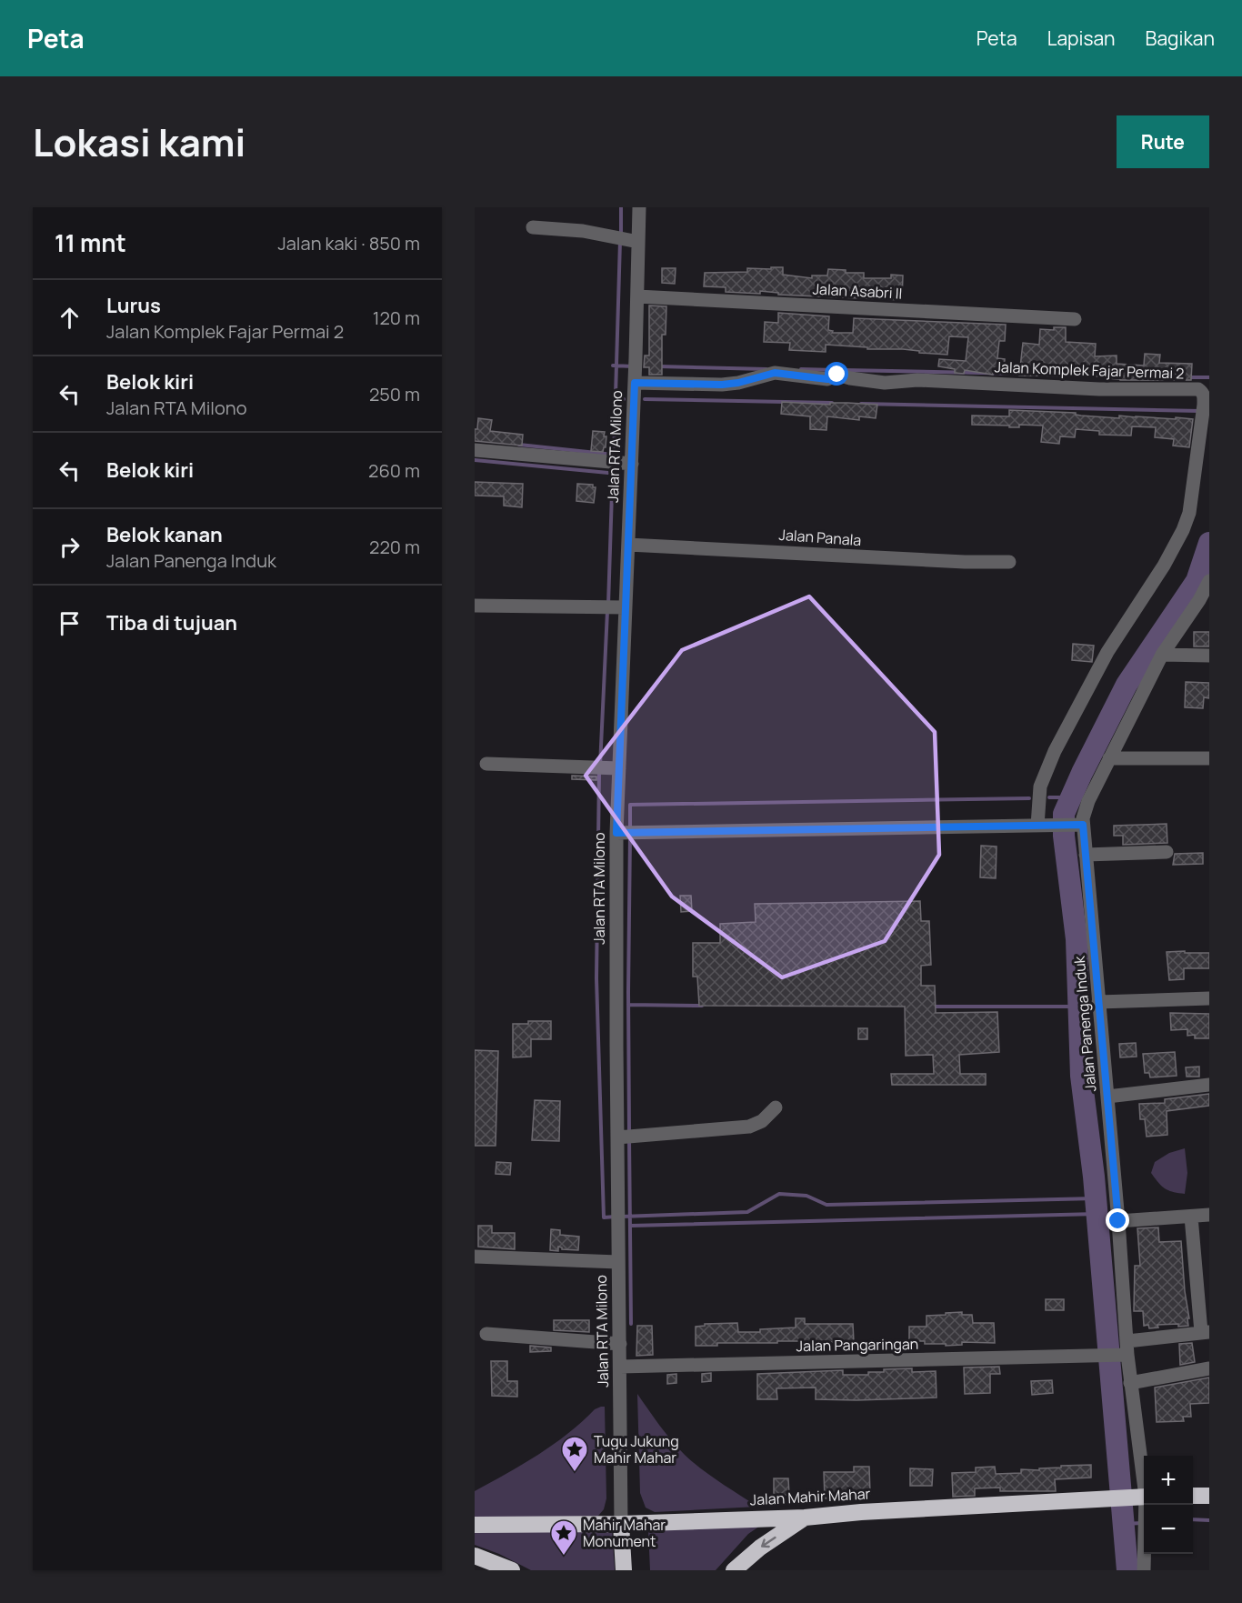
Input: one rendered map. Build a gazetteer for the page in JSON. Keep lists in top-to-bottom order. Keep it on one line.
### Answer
{"streets":{"highway":["Jalan RTA Milono","Jalan Mahir Mahar"],"street":["Jalan Asabri II","Jalan Komplek Fajar Permai 2","Jalan Panala","Jalan Panenga Induk","Jalan Pangaringan"]},"crossings":[["Jalan Asabri II","Jalan RTA Milono"],["Jalan Komplek Fajar Permai 2","Jalan RTA Milono"],["Jalan RTA Milono","Jalan Panala"],["Jalan RTA Milono","Jalan Pangaringan"],["Jalan RTA Milono","Jalan Mahir Mahar"],["Jalan Panenga Induk","Jalan Pangaringan"],["Jalan Panenga Induk","Jalan Mahir Mahar"]],"places":{"place":["Tugu Jukung Mahir Mahar","Mahir Mahar Monument"]},"page":{"header":"Peta","nav":["Peta","Lapisan","Bagikan"],"title":"Lokasi kami","buttons":"Rute","heading":["11 mnt","Jalan kaki · 850 m"],"list":[["Lurus","Jalan Komplek Fajar Permai 2","120 m"],["Belok kiri","Jalan RTA Milono","250 m"],["Belok kiri","260 m"],["Belok kanan","Jalan Panenga Induk","220 m"],"Tiba di tujuan"],"map_buttons":["+","−"]}}
